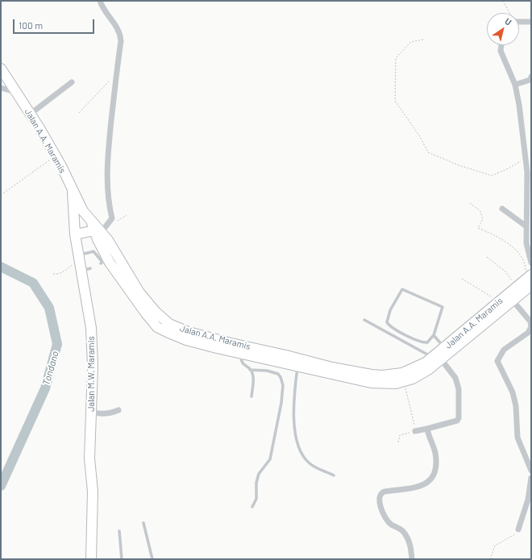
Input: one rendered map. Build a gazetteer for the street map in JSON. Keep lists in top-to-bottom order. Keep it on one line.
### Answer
{"streets":{"highway":["Jalan A.A. Maramis","Jalan M.W. Maramis"]},"crossings":[["Jalan A.A. Maramis","Jalan M.W. Maramis"]],"water":["Tondano"],"scale_bar":"100 m","north":"top right"}
